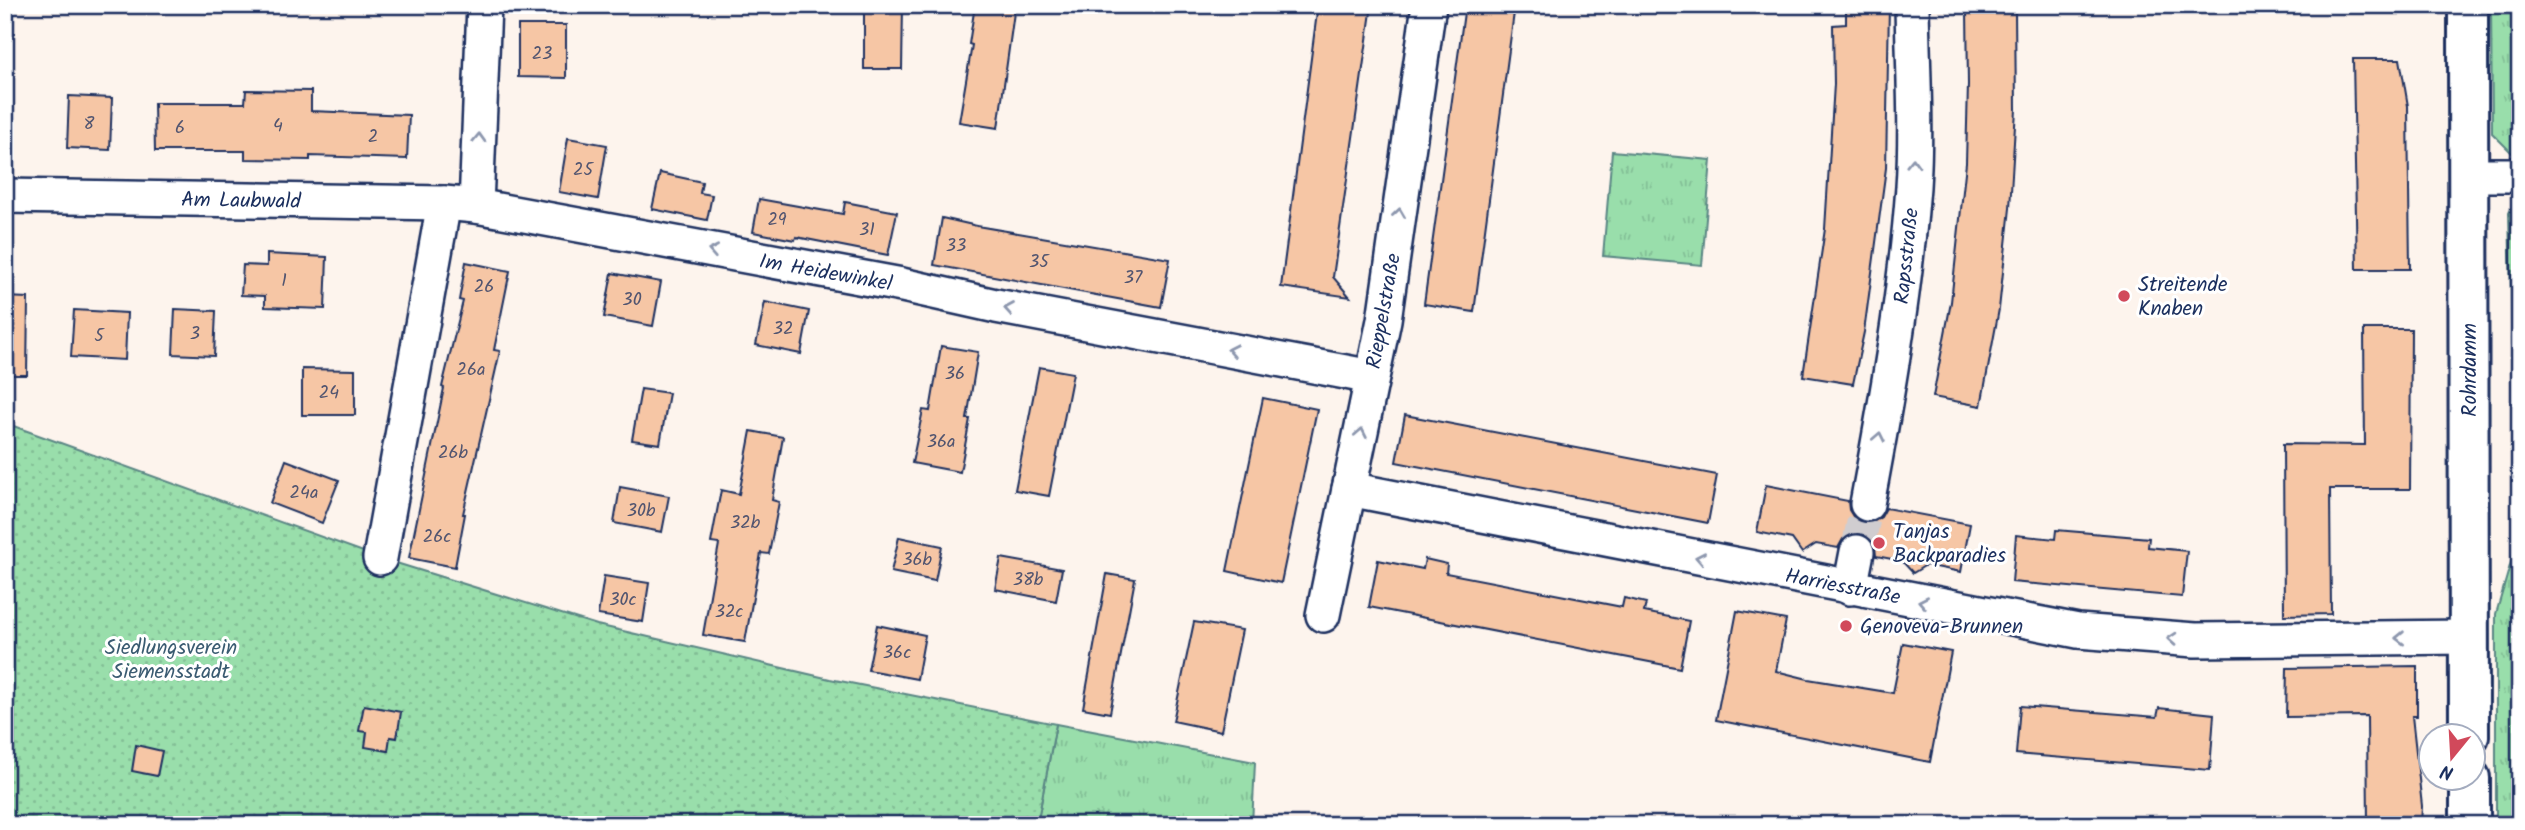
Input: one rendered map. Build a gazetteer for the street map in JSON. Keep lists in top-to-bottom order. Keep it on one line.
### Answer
{"streets":{"main road":["Rohrdamm"],"street":["Am Laubwald","Rapsstraße","Im Heidewinkel","Rieppelstraße","Harriesstraße"]},"crossings":[["Am Laubwald","Im Heidewinkel"],["Im Heidewinkel","Rieppelstraße"],["Rieppelstraße","Harriesstraße"],["Rohrdamm","Harriesstraße"]],"one_way":["Rapsstraße","Im Heidewinkel","Rieppelstraße","Harriesstraße"],"parks":["Siedlungsverein Siemensstadt"],"places":["Streitende Knaben","Tanjas Backparadies","Genoveva-Brunnen"],"house_numbers":["23","8","4","6","2","25","29","31","33","35","37","1","26","30","32","3","5","26a","36","24","36a","26b","24a","30b","32b","26c","36b","38b","30c","32c","36c"],"north":"bottom"}
